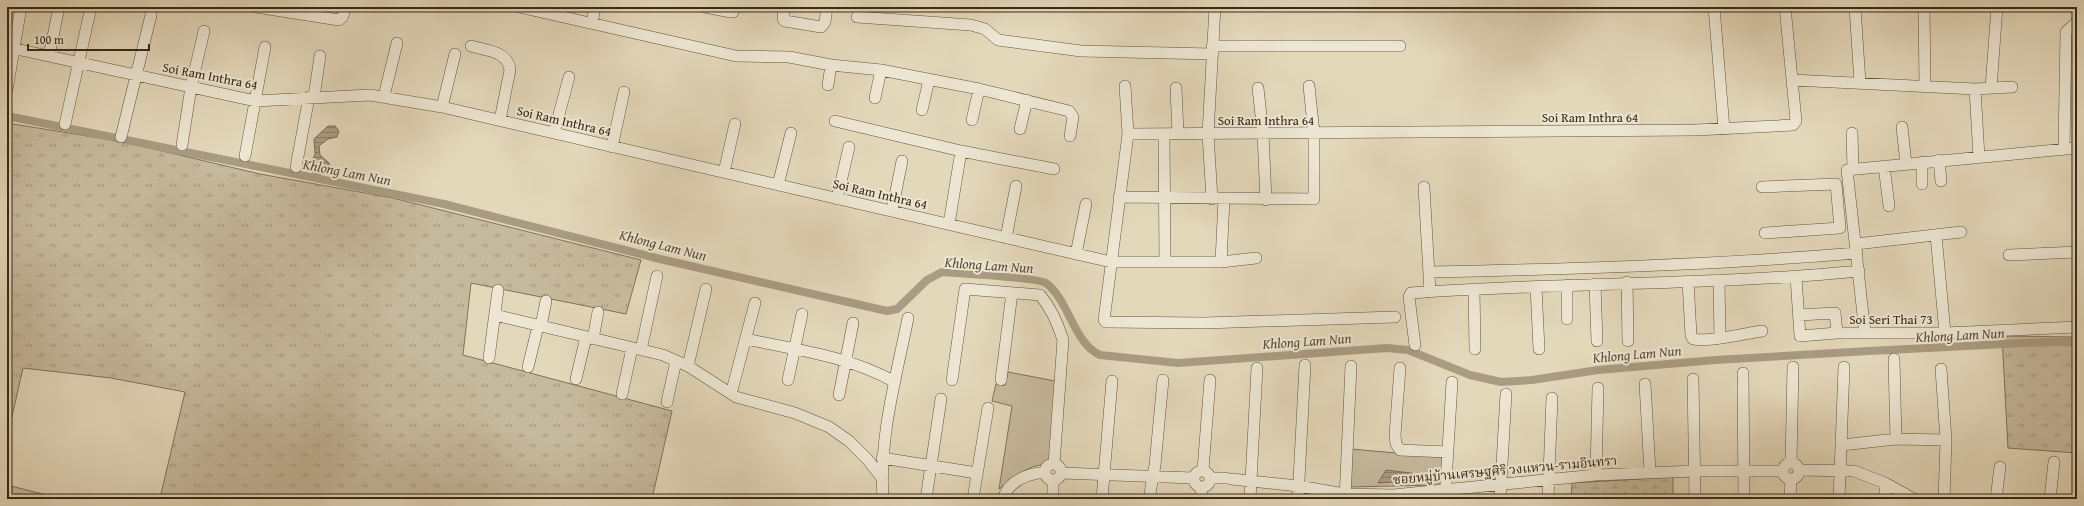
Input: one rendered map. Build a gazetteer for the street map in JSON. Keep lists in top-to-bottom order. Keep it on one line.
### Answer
{"streets":{"street":["Soi Ram Inthra 64","Soi Seri Thai 73","ซอยหมู่บ้านเศรษฐศิริ วงแหวน-รามอินทรา"]},"water":["Khlong Lam Nun"],"scale_bar":"100 m"}
